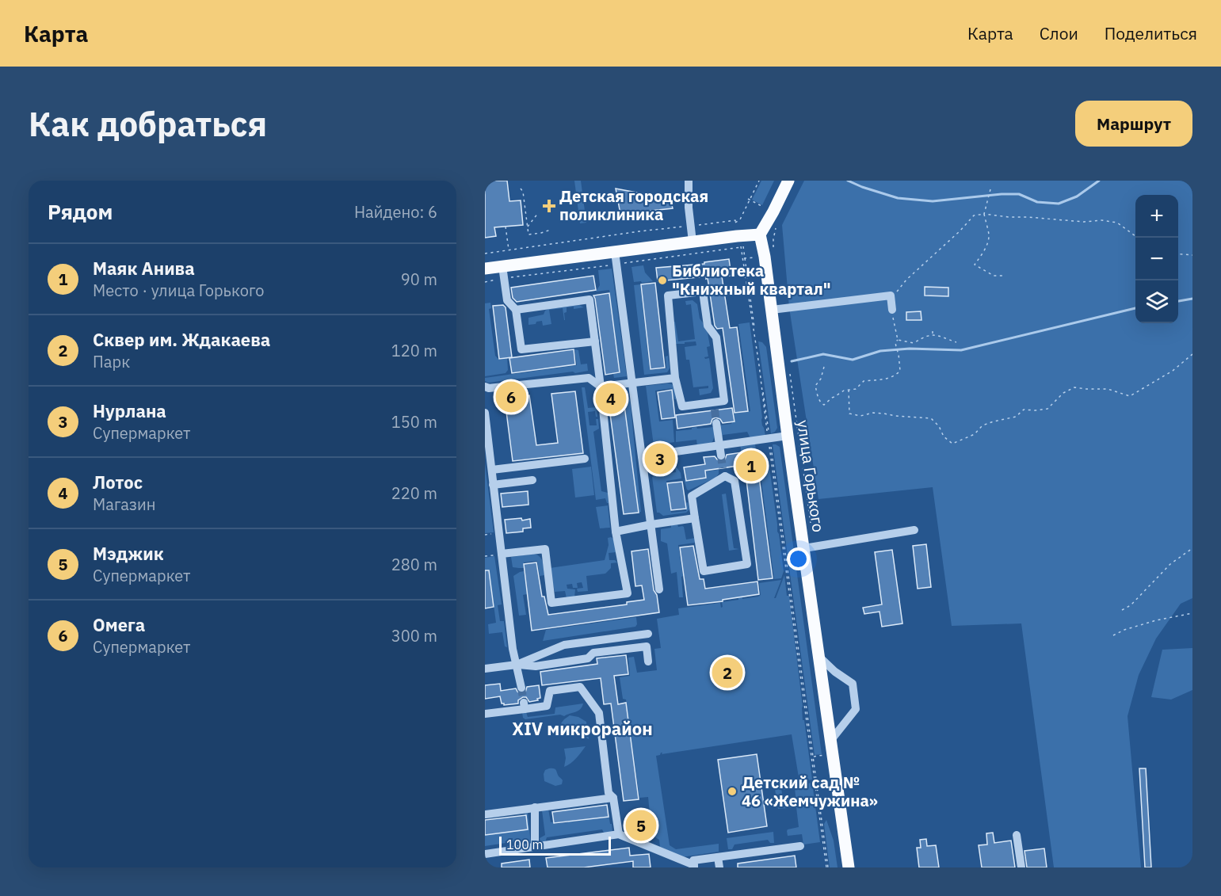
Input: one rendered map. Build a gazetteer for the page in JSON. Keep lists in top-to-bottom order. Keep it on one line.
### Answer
{"streets":{"main road":["улица Горького"]},"districts":["XIV микрорайон"],"places":{"health":["Детская городская поликлиника"],"other":["Библиотека \"Книжный квартал\"","Детский сад № 46 «Жемчужина»"]},"scale_bar":"100 m","page":{"header":"Карта","nav":["Карта","Слои","Поделиться"],"buttons":"Маршрут","title":"Как добраться","heading":["Рядом","Найдено: 6"],"map_buttons":["+","−"],"list":[{"mark":"1","name":"Маяк Анива","note":"Место · улица Горького","value":"90 m"},{"mark":"2","name":"Сквер им. Ждакаева","note":"Парк","value":"120 m"},{"mark":"3","name":"Нурлана","note":"Супермаркет","value":"150 m"},{"mark":"4","name":"Лотос","note":"Магазин","value":"220 m"},{"mark":"5","name":"Мэджик","note":"Супермаркет","value":"280 m"},{"mark":"6","name":"Омега","note":"Супермаркет","value":"300 m"}],"pins":["6","4","3","1","2","5"],"scale":"100 m"}}
